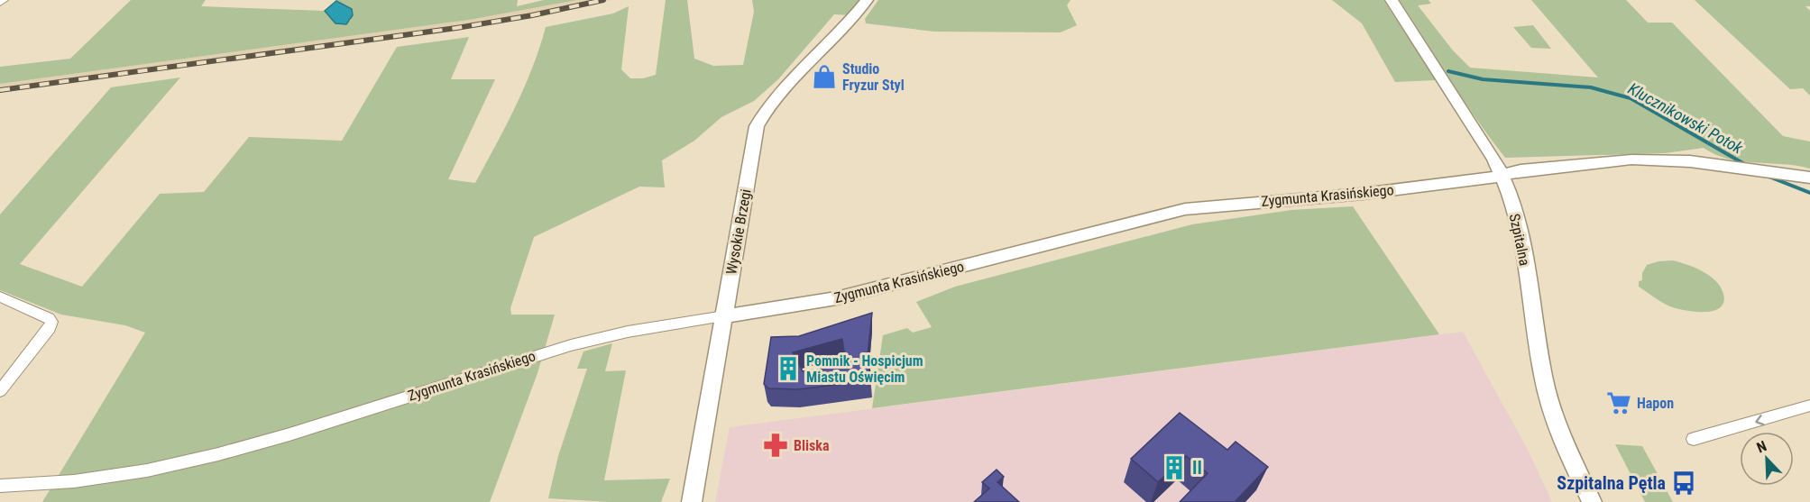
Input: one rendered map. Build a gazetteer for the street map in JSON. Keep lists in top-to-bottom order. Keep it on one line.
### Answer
{"streets":{"street":["Zygmunta Krasińskiego","Wysokie Brzegi","Szpitalna"]},"crossings":[["Zygmunta Krasińskiego","Wysokie Brzegi"],["Zygmunta Krasińskiego","Szpitalna"]],"water":["Klucznikowski Potok"],"places":{"shop":["Studio Fryzur Styl"],"building":["Pomnik - Hospicjum Miastu Oświęcim","II"],"supermarket":["Hapon"],"pharmacy":["Bliska"],"bus stop":["Szpitalna Pętla"]},"north":"top left"}
